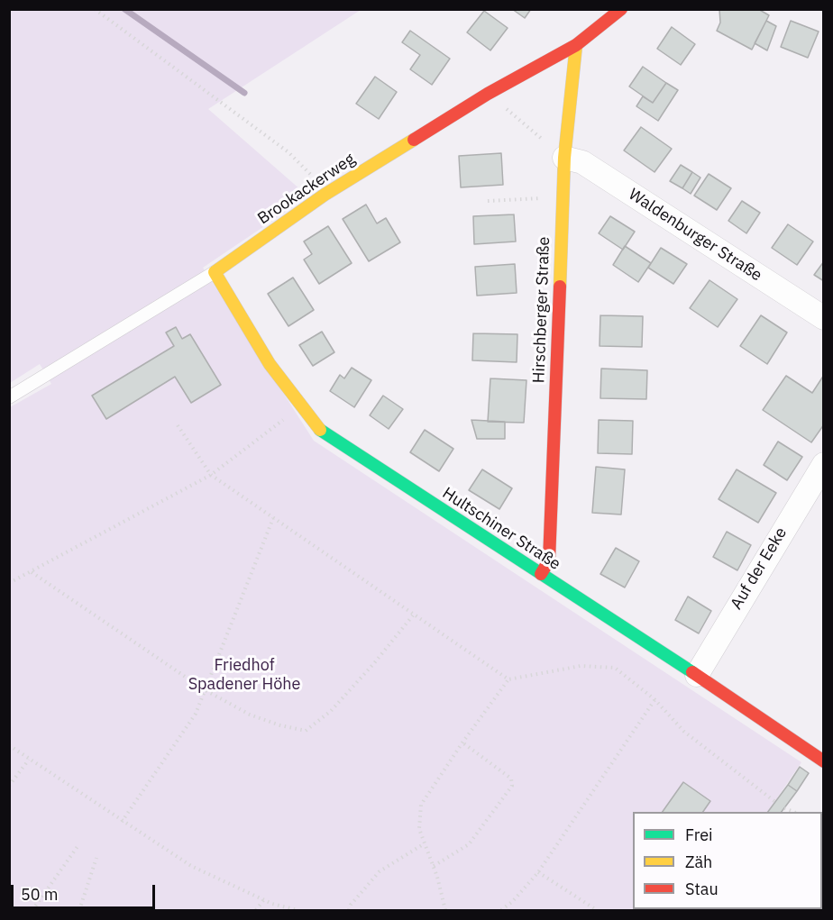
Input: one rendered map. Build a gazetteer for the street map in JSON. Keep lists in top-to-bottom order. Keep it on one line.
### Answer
{"streets":{"street":["Brookackerweg","Waldenburger Straße","Hirschberger Straße","Hultschiner Straße","Auf der Eeke"]},"crossings":[["Brookackerweg","Hirschberger Straße"],["Brookackerweg","Hultschiner Straße"],["Waldenburger Straße","Hirschberger Straße"],["Hirschberger Straße","Hultschiner Straße"],["Hultschiner Straße","Auf der Eeke"]],"parks":["Friedhof Spadener Höhe"],"legend":["Frei","Zäh","Stau"],"scale_bar":"50 m"}
